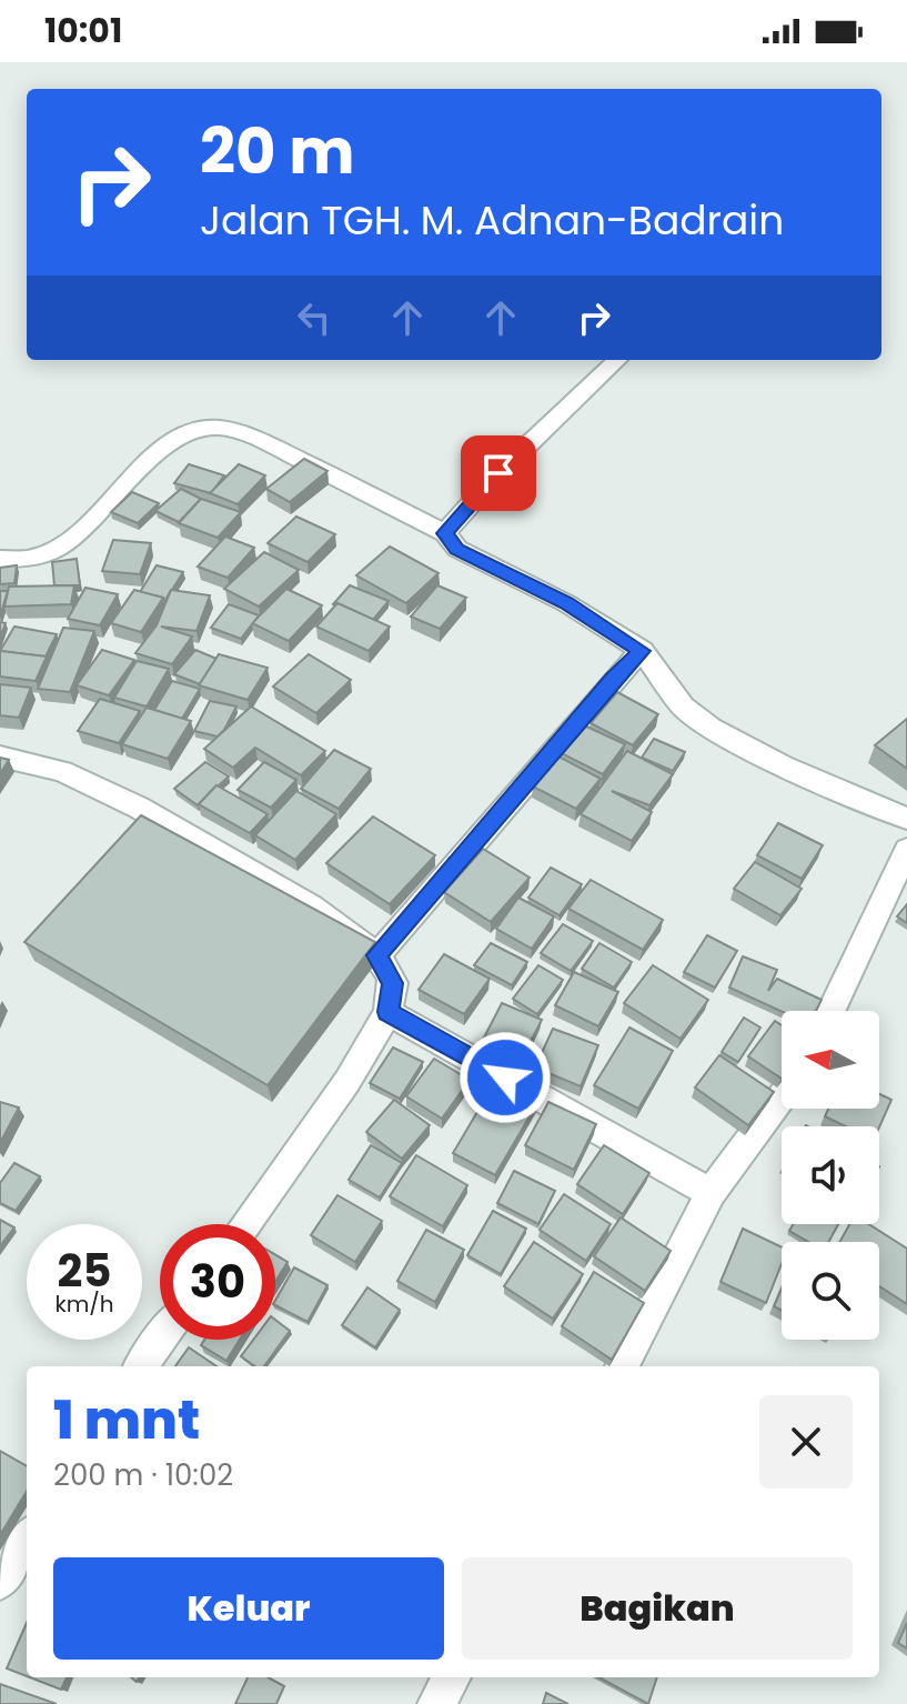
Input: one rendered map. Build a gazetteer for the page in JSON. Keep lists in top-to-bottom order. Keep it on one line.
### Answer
{"north":"left","page":{"status":"10:01","turn":["20 m","Jalan TGH. M. Adnan-Badrain"],"speed":"25 km/h","limit":"30","heading":["1 mnt","200 m · 10:02"],"buttons":["Keluar","Bagikan"]}}
